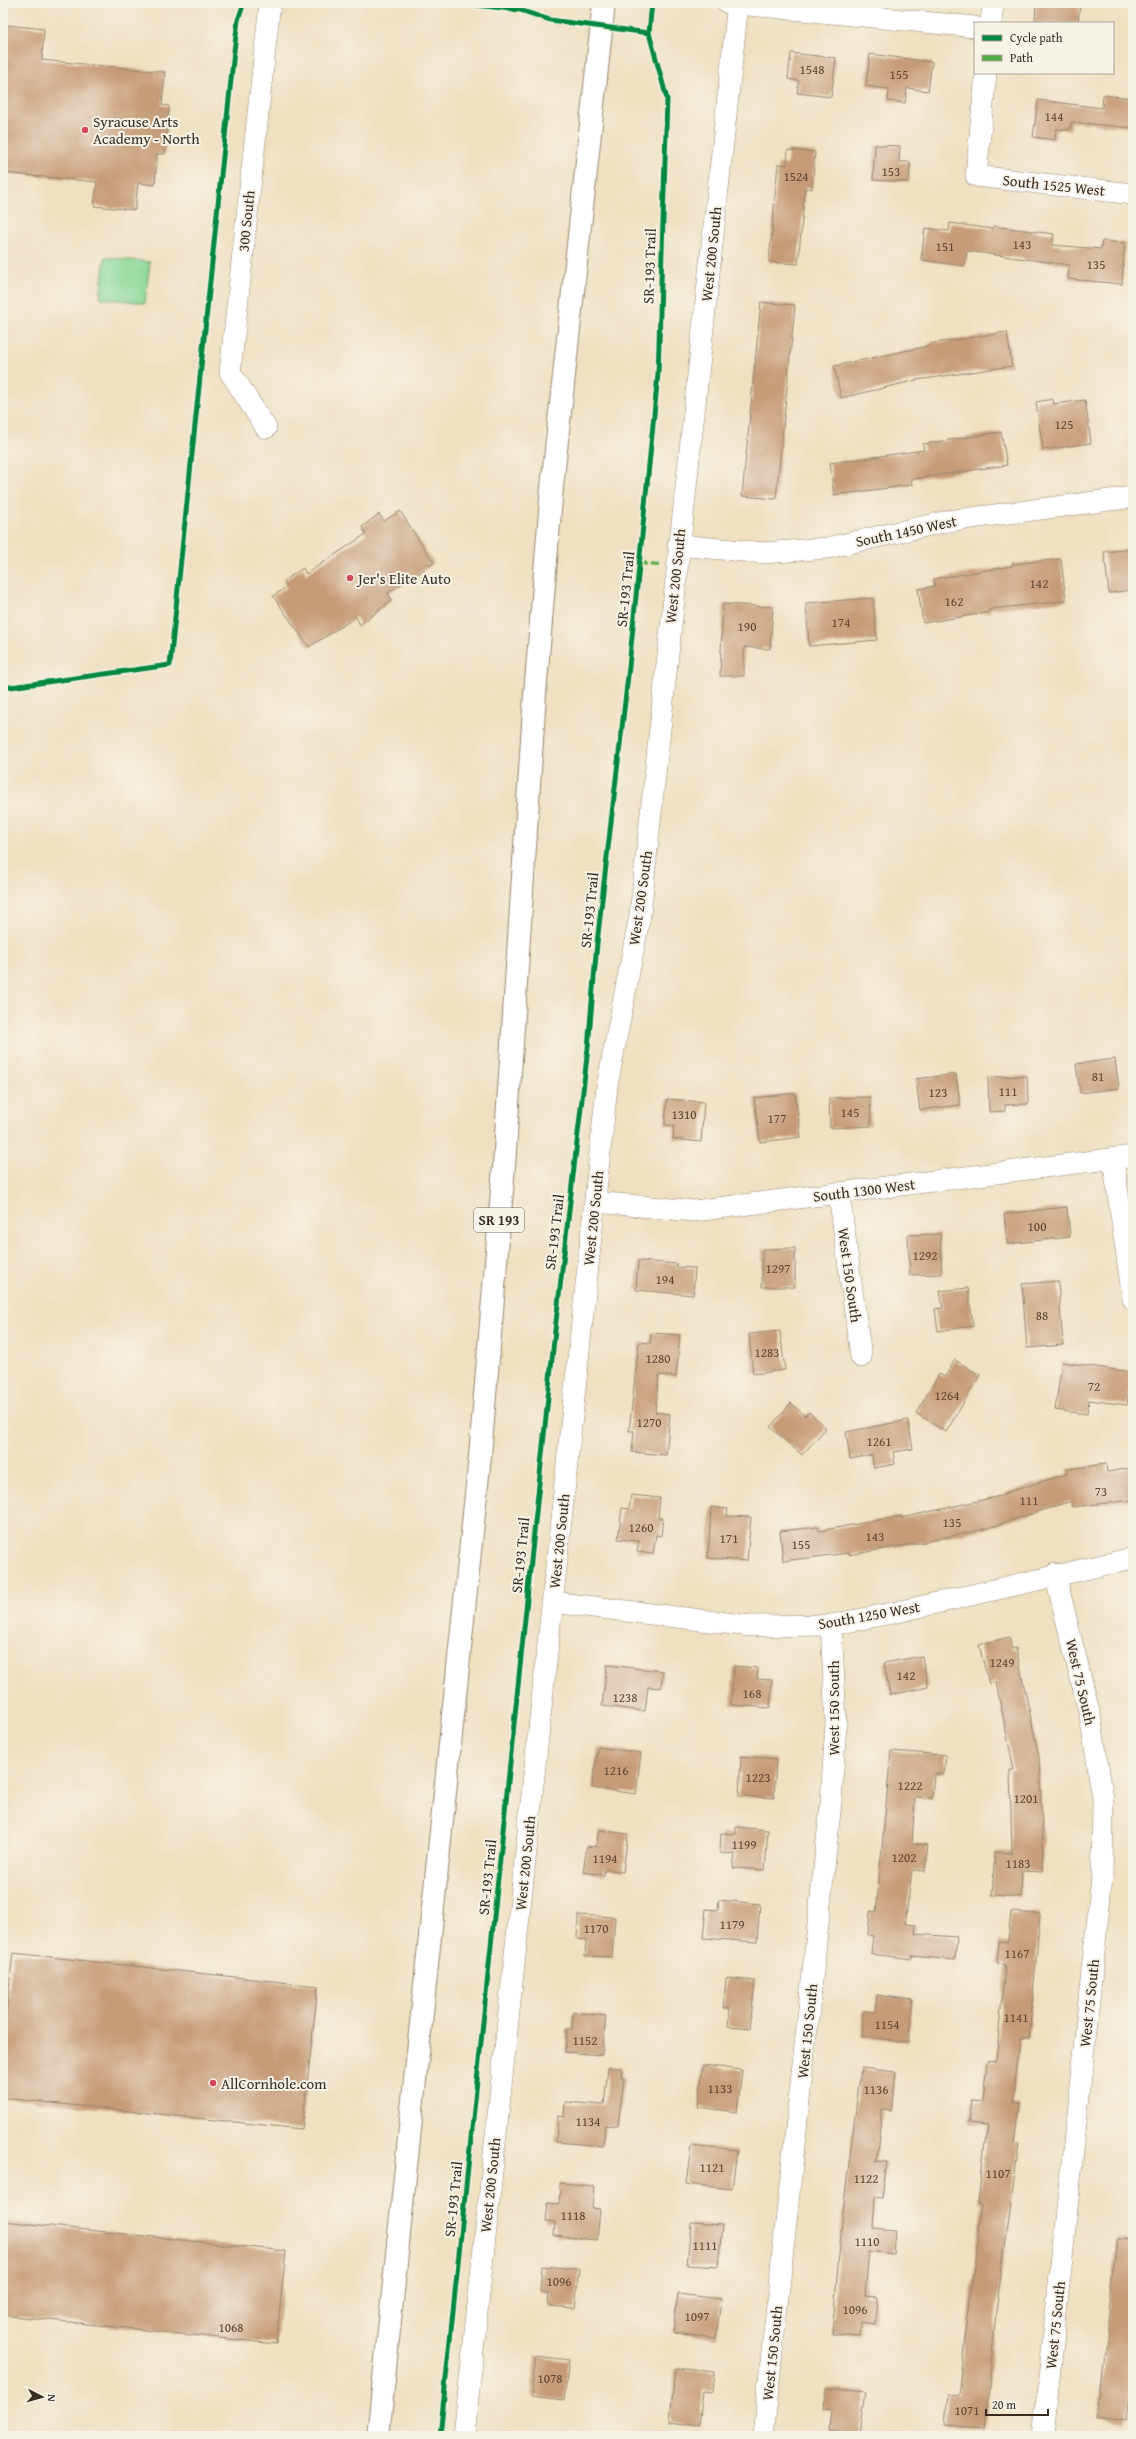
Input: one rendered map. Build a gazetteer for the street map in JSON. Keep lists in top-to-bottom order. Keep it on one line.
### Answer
{"streets":{"main road":["SR 193"],"street":["South 1525 West","300 South","West 200 South","South 1450 West","South 1300 West","West 150 South","South 1250 West","West 75 South"],"cycle path":["SR-193 Trail"]},"crossings":[["West 200 South","South 1450 West"],["West 200 South","South 1300 West"],["West 200 South","South 1250 West"],["South 1300 West","West 150 South"],["West 150 South","South 1250 West"],["South 1250 West","West 75 South"]],"places":["Syracuse Arts Academy - North","Jer's Elite Auto","AllCornhole.com"],"house_numbers":["1548","155","144","153","1524","143","151","135","125","142","162","174","190","81","111","123","145","1310","177","100","1292","1297","194","88","1283","1280","72","1264","1270","1261","73","111","135","1260","143","171","155","1249","142","168","1238","1216","1223","1222","1201","1199","1202","1194","1183","1179","1170","1167","1141","1154","1152","1133","1136","1134","1121","1107","1122","1118","1110","1111","1096","1096","1097","1068","1078","1071"],"legend":["Cycle path","Path"],"scale_bar":"20 m","north":"right"}
